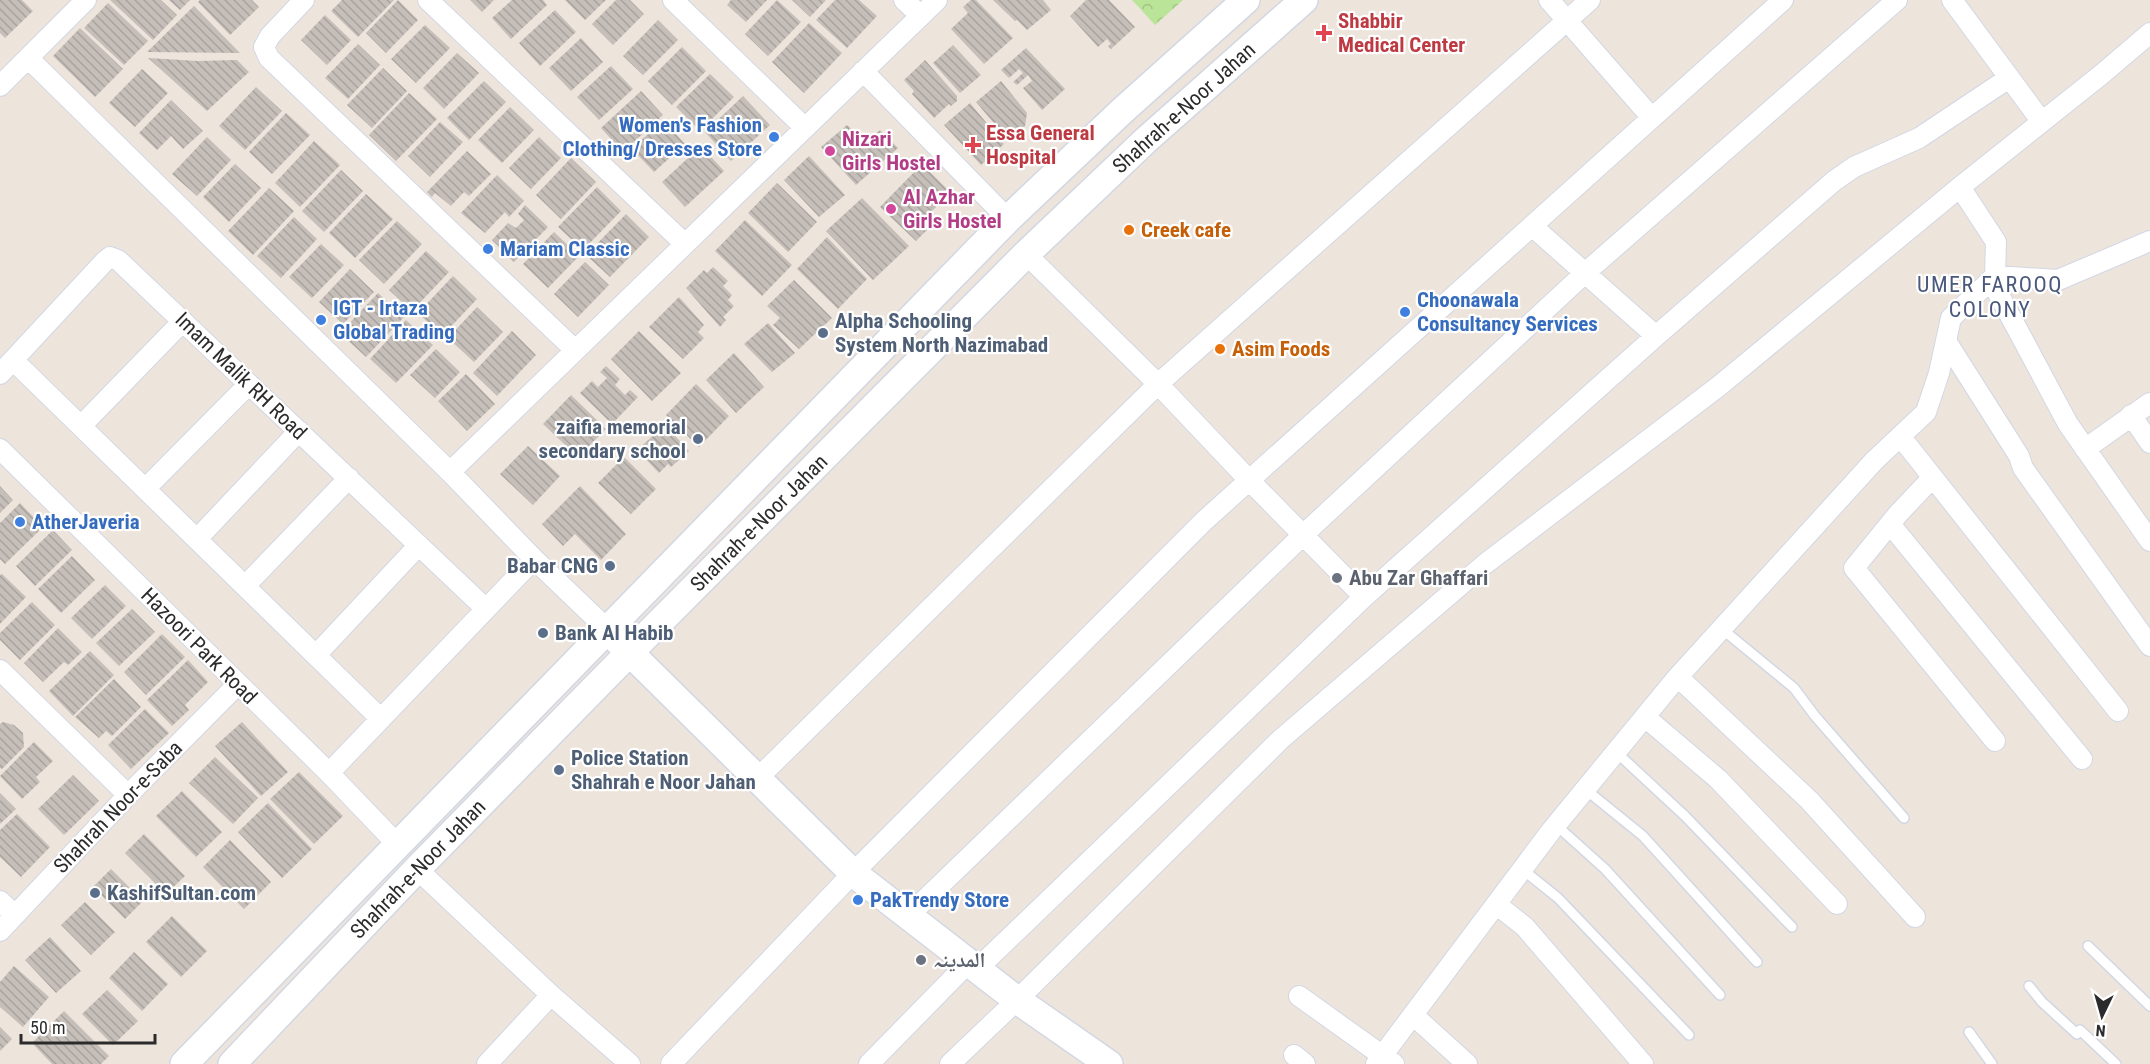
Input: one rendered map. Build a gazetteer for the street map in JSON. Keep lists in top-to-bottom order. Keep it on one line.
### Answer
{"streets":{"main road":["Shahrah-e-Noor Jahan"],"street":["Imam Malik RH Road","Hazoori Park Road","Shahrah Noor-e-Saba"]},"crossings":[["Shahrah-e-Noor Jahan","Hazoori Park Road"],["Hazoori Park Road","Shahrah Noor-e-Saba"]],"districts":["UMER FAROOQ COLONY"],"places":{"health":["Shabbir Medical Center","Essa General Hospital"],"other":["Women's Fashion Clothing/ Dresses Store","Nizari Girls Hostel","Al Azhar Girls Hostel","Creek cafe","Mariam Classic","Choonawala Consultancy Services","IGT - Irtaza Global Trading","Alpha Schooling System North Nazimabad","Asim Foods","zaifia memorial secondary school","AtherJaveria","Babar CNG","Abu Zar Ghaffari","Bank Al Habib","Police Station Shahrah e Noor Jahan","KashifSultan.com","PakTrendy Store","المدینہ"]},"scale_bar":"50 m","north":"bottom"}
